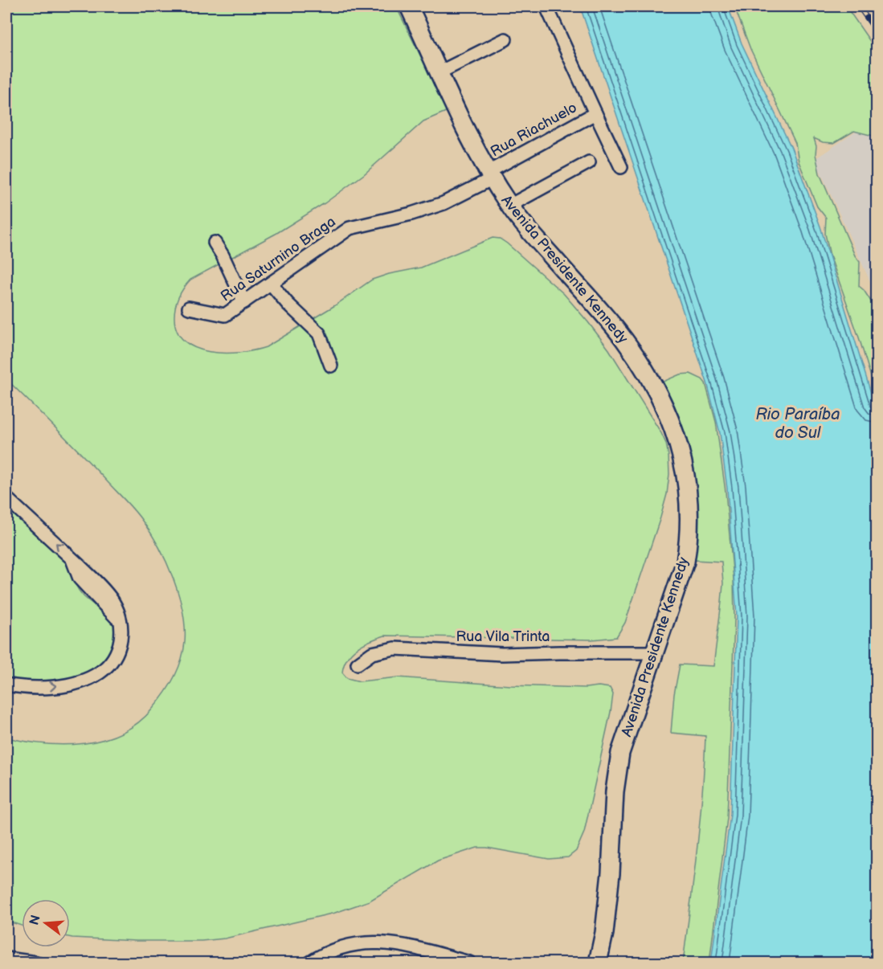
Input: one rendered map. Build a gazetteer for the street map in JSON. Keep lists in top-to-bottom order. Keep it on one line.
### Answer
{"streets":{"main road":["Avenida Presidente Kennedy"],"street":["Rua Riachuelo","Rua Saturnino Braga","Rua Vila Trinta"]},"crossings":[["Rua Riachuelo","Rua Saturnino Braga"],["Rua Riachuelo","Avenida Presidente Kennedy"],["Rua Saturnino Braga","Avenida Presidente Kennedy"],["Avenida Presidente Kennedy","Rua Vila Trinta"]],"water":["Rio Paraíba do Sul"],"north":"left"}
